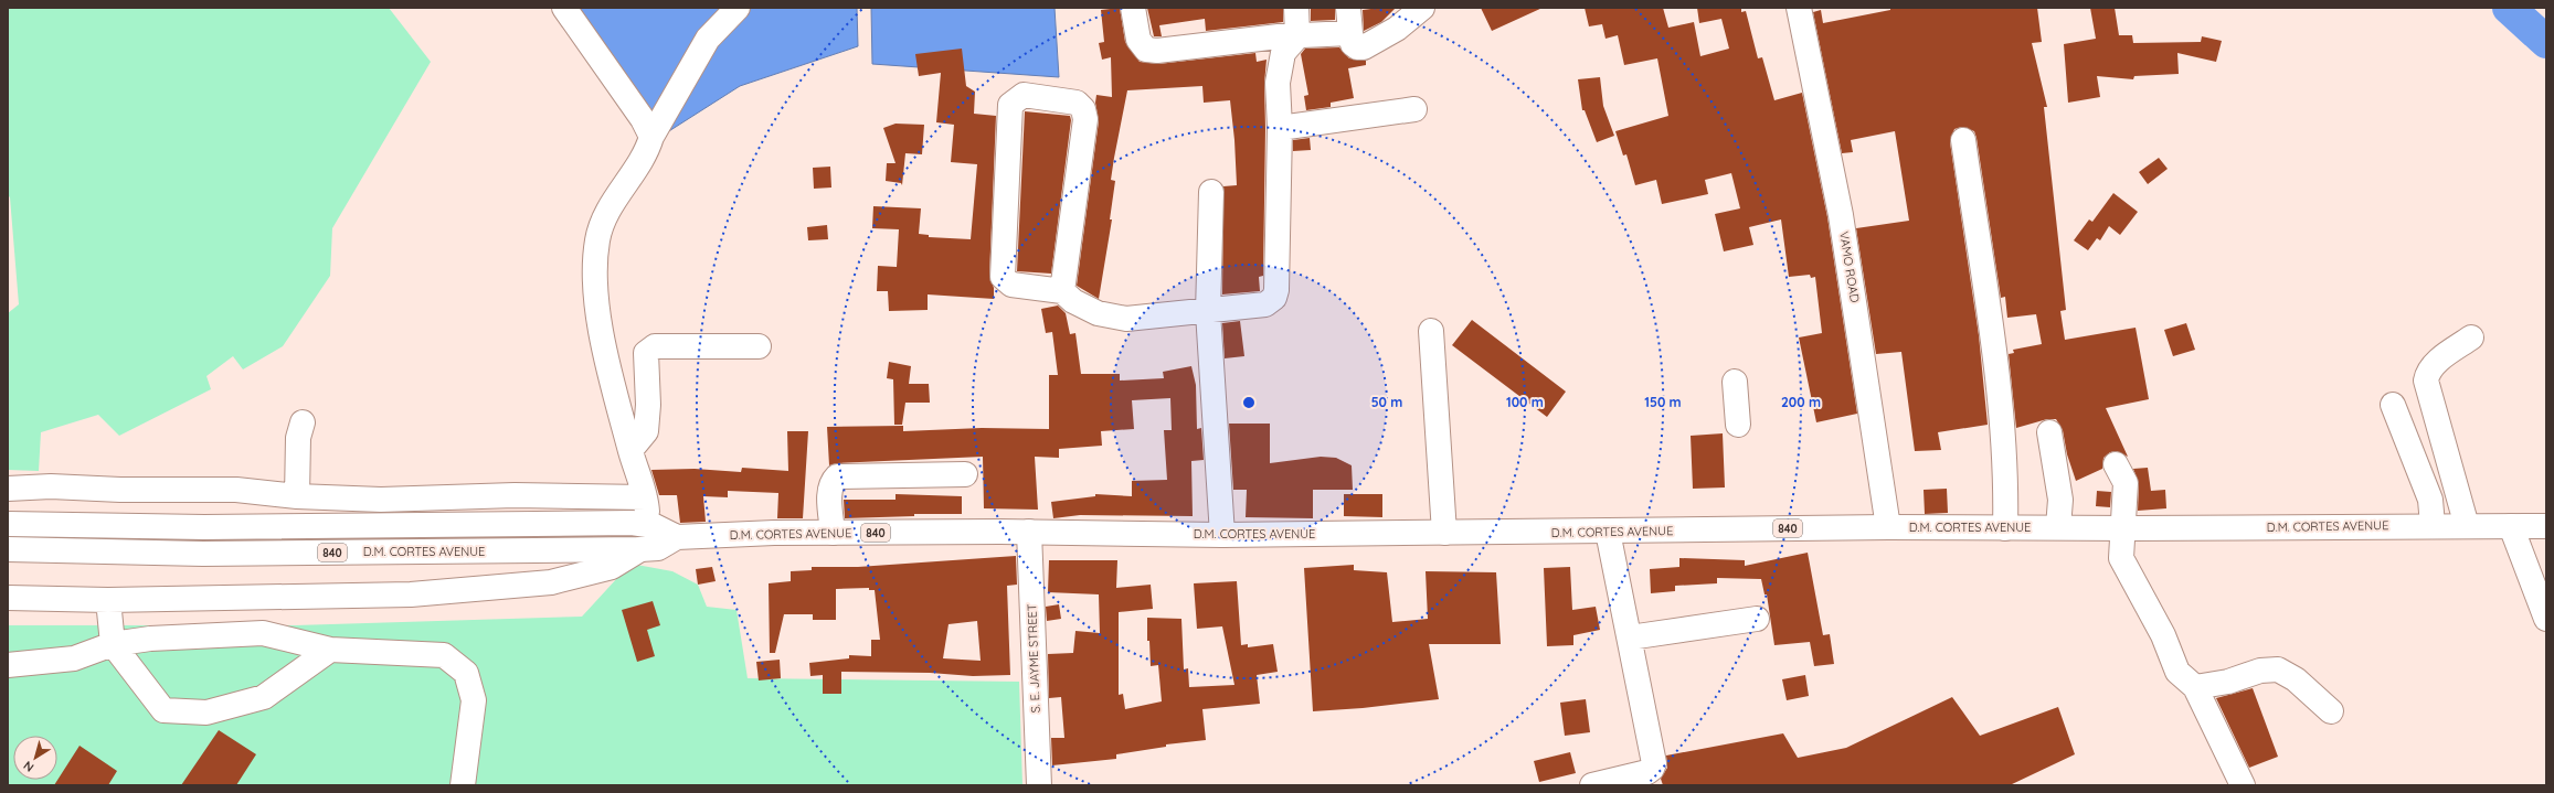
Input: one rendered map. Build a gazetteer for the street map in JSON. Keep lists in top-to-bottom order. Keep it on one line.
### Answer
{"streets":{"main road":["VAMO ROAD","D.M. CORTES AVENUE","840","S. E. JAYME STREET"]},"crossings":[["VAMO ROAD","D.M. CORTES AVENUE"],["D.M. CORTES AVENUE","S. E. JAYME STREET"]],"north":"bottom left","rings":["50 m","100 m","150 m","200 m"]}
